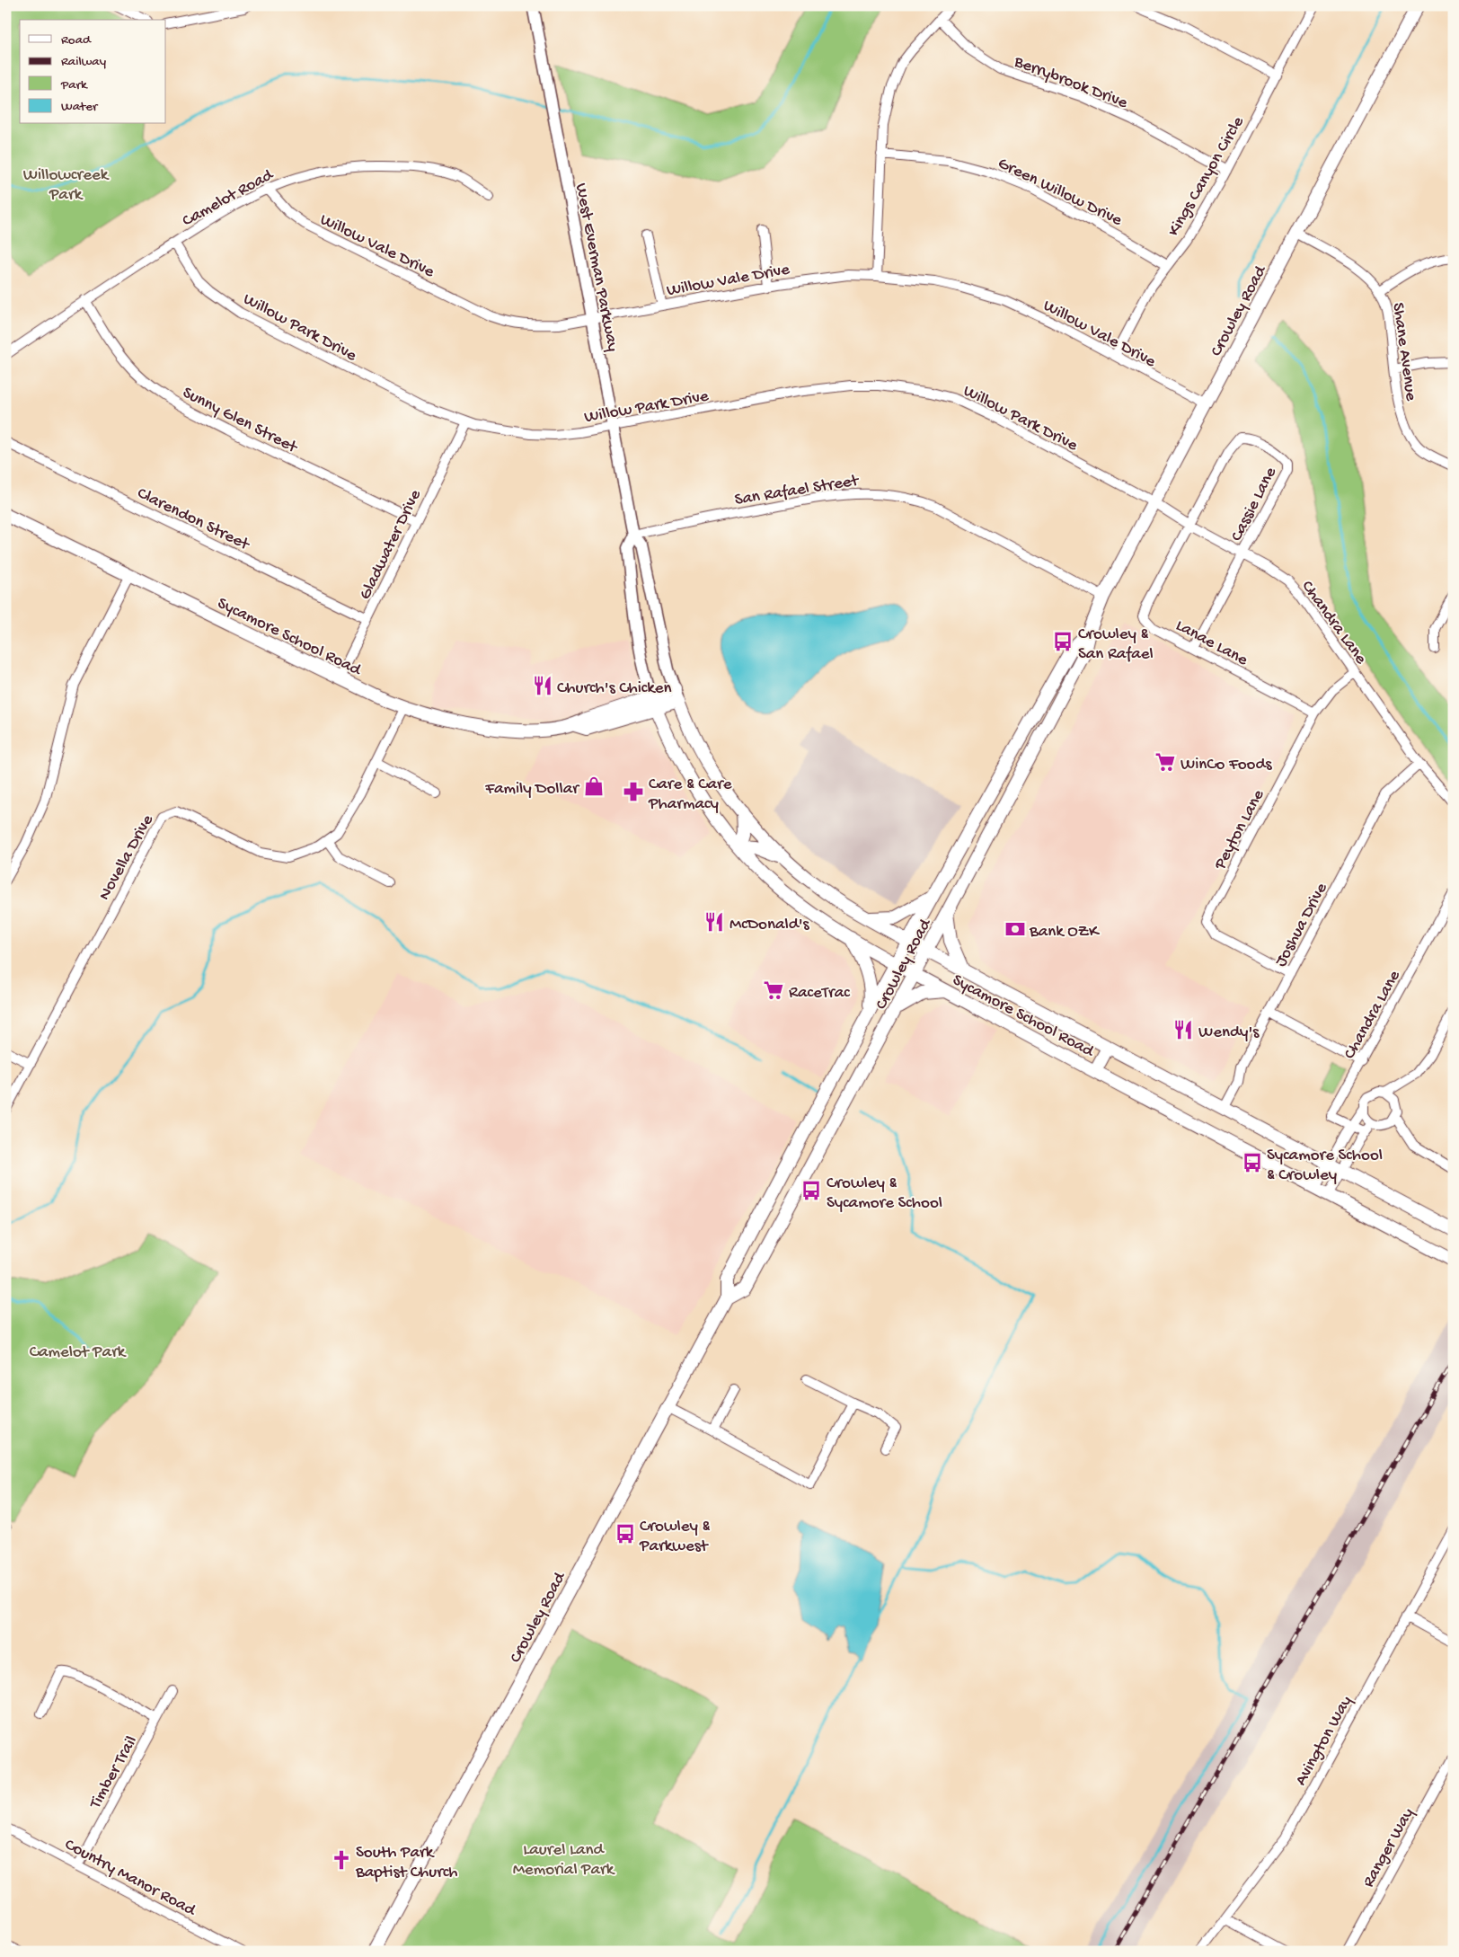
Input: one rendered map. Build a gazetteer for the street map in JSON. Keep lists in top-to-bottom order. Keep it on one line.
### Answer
{"streets":{"main road":["Crowley Road","Sycamore School Road"],"street":["Berrybrook Drive","Kings Canyon Circle","Green Willow Drive","Camelot Road","Willow Vale Drive","West Everman Parkway","Willow Park Drive","Shane Avenue","Sunny Glen Street","San Rafael Street","Cassie Lane","Clarendon Street","Gladwater Drive","Chandra Lane","Lanae Lane","Peyton Lane","Novella Drive","Joshua Drive","Avington Way","Timber Trail","Ranger Way","Country Manor Road"]},"crossings":[["Berrybrook Drive","Kings Canyon Circle"],["Kings Canyon Circle","Green Willow Drive"],["Kings Canyon Circle","Willow Vale Drive"],["Camelot Road","Willow Vale Drive"],["Camelot Road","Willow Park Drive"],["Camelot Road","Sunny Glen Street"],["Willow Vale Drive","West Everman Parkway"],["Willow Vale Drive","Crowley Road"],["West Everman Parkway","Willow Park Drive"],["West Everman Parkway","San Rafael Street"],["West Everman Parkway","Sycamore School Road"],["Crowley Road","Willow Park Drive"],["Crowley Road","Shane Avenue"],["Crowley Road","San Rafael Street"],["Crowley Road","Chandra Lane"],["Crowley Road","Sycamore School Road"],["Willow Park Drive","Gladwater Drive"],["Willow Park Drive","Chandra Lane"],["Sunny Glen Street","Gladwater Drive"],["Cassie Lane","Chandra Lane"],["Cassie Lane","Lanae Lane"],["Clarendon Street","Gladwater Drive"],["Gladwater Drive","Sycamore School Road"],["Chandra Lane","Lanae Lane"],["Chandra Lane","Peyton Lane"],["Chandra Lane","Joshua Drive"],["Sycamore School Road","Novella Drive"],["Sycamore School Road","Joshua Drive"],["Lanae Lane","Peyton Lane"],["Peyton Lane","Joshua Drive"],["Timber Trail","Country Manor Road"]],"parks":["Willowcreek Park","Camelot Park","Laurel Land Memorial Park"],"places":{"bus stop":["Crowley & San Rafael","Sycamore School & Crowley","Crowley & Sycamore School","Crowley & Parkwest"],"restaurant":["Church's Chicken","McDonald's","Wendy's"],"supermarket":["WinCo Foods","RaceTrac"],"shop":["Family Dollar"],"pharmacy":["Care & Care Pharmacy"],"bank":["Bank OZK"],"church":["South Park Baptist Church"]},"legend":["Road","Railway","Park","Water"]}
